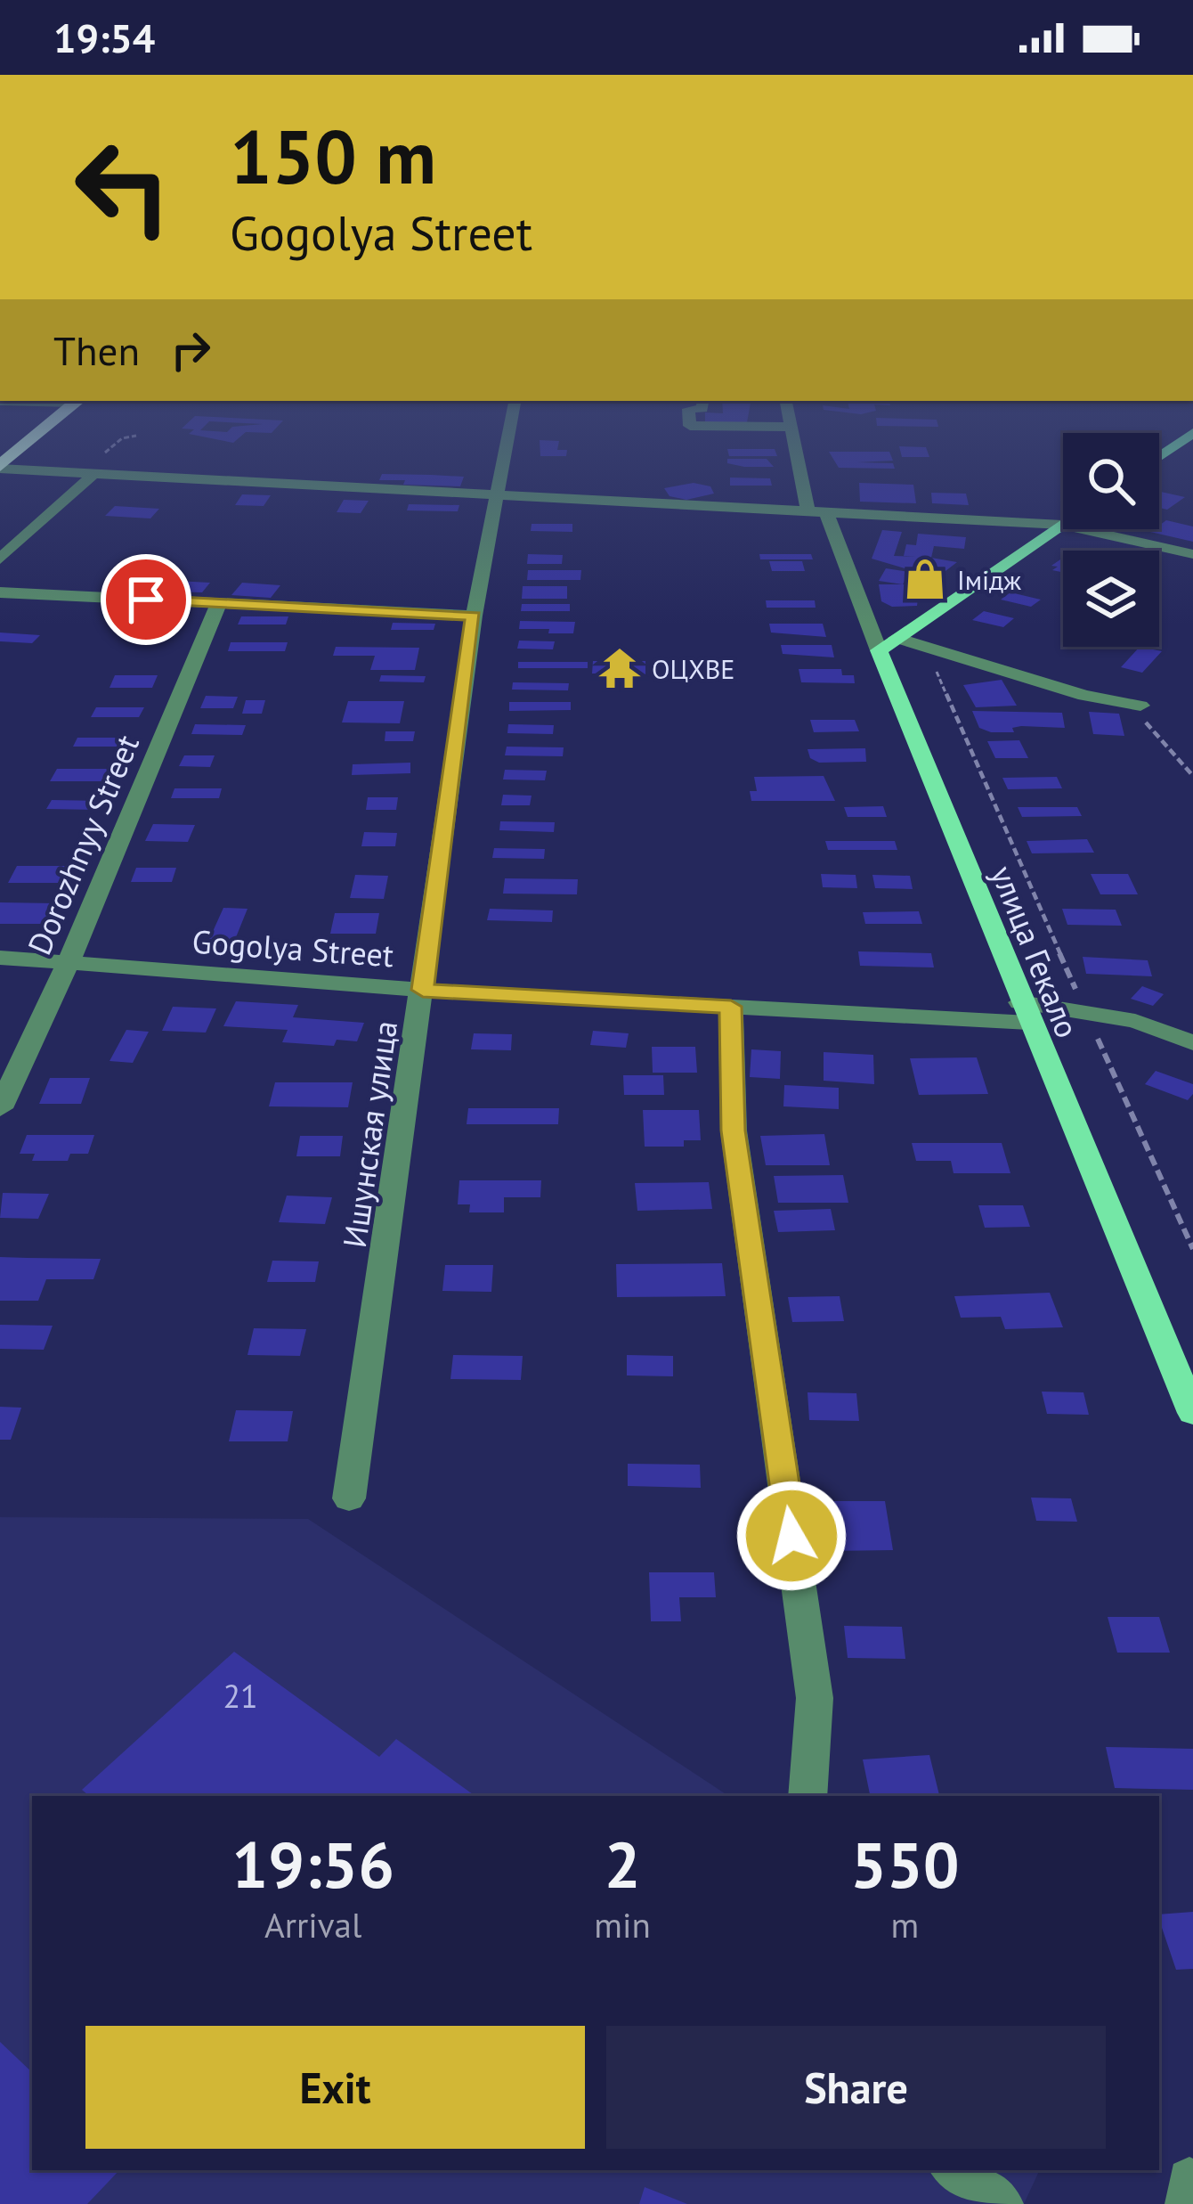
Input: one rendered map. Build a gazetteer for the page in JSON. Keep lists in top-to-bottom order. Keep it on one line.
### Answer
{"streets":{"main road":["улица Гекало"],"street":["Dorozhnyy Street","Gogolya Street","Ишунская улица"]},"crossings":[["Dorozhnyy Street","Gogolya Street"],["Gogolya Street","улица Гекало"],["Gogolya Street","Ишунская улица"]],"places":{"shop":["Імідж"],"temple":["ОЦХВЕ"]},"house_numbers":["21"],"page":{"status":"19:54","turn":["150 m","Gogolya Street"],"then":"Then","eta":["19:56","Arrival","2","min","550","m"],"buttons":["Exit","Share"]}}
